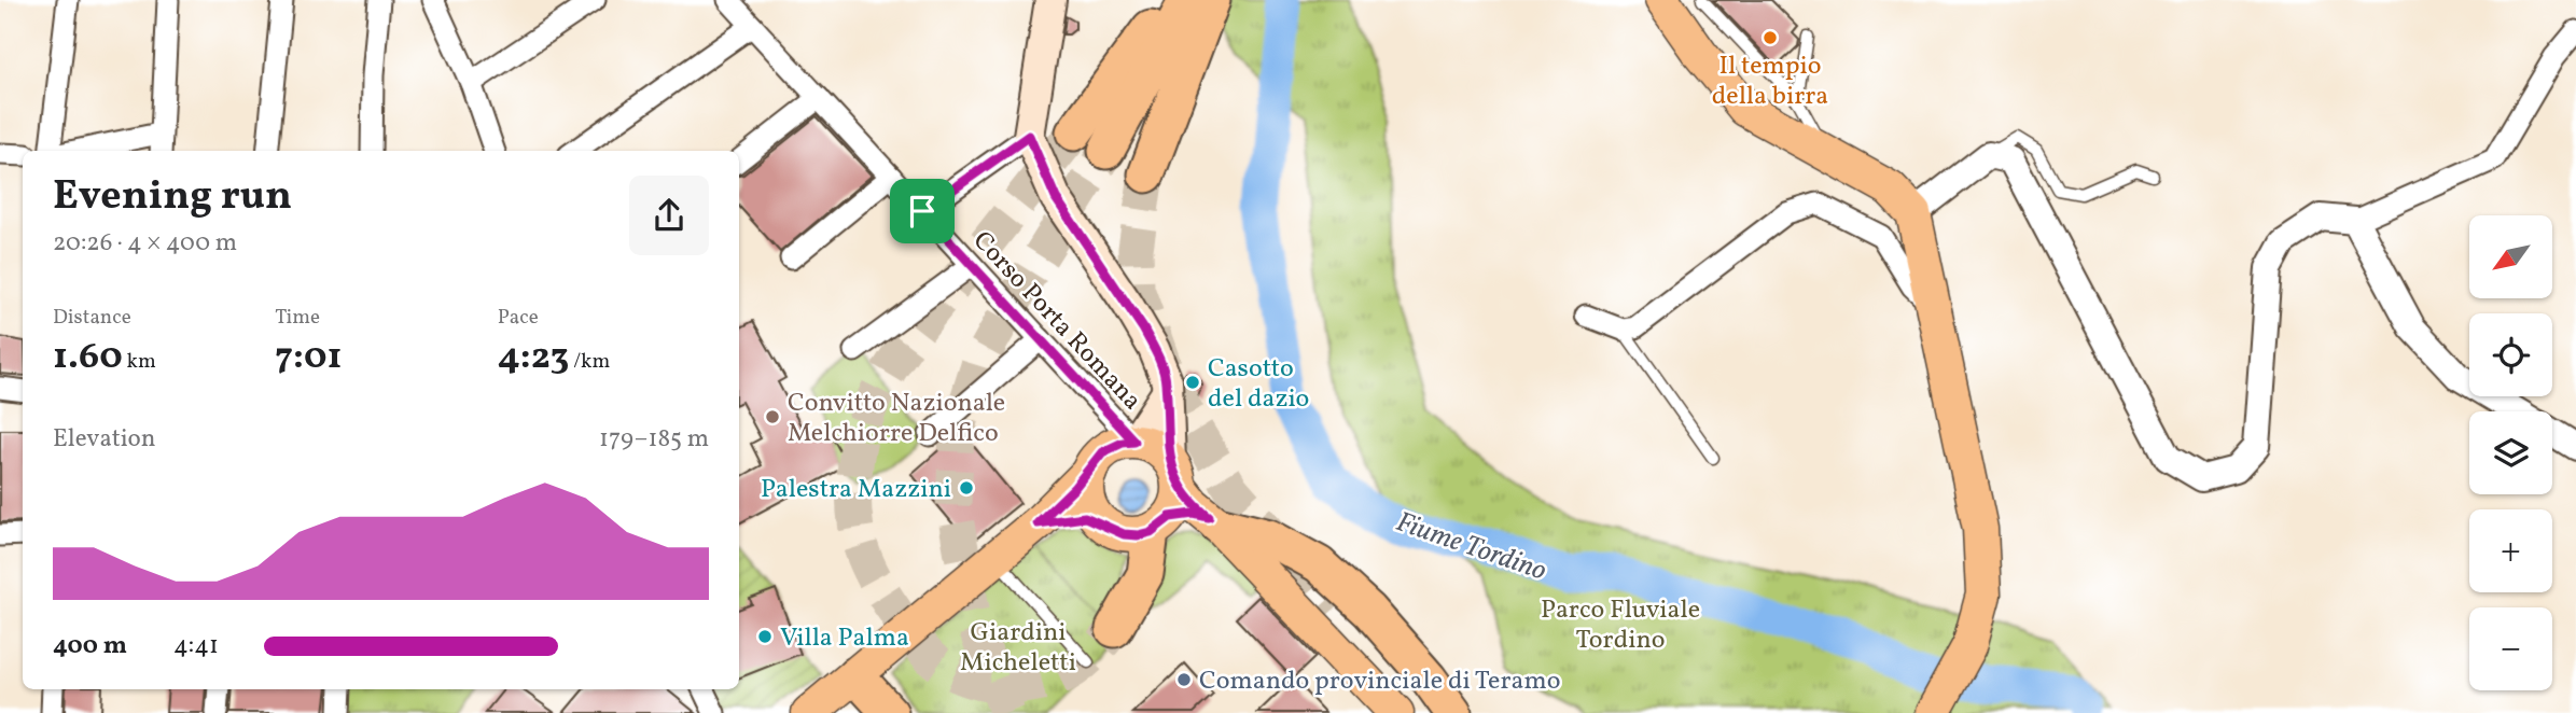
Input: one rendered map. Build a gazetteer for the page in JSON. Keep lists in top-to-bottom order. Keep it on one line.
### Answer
{"streets":{"street":["Corso Porta Romana"]},"water":["Fiume Tordino"],"parks":["Parco Fluviale Tordino","Giardini Micheletti"],"places":["Il tempio della birra","Casotto del dazio","Convitto Nazionale Melchiorre Delfico","Palestra Mazzini","Villa Palma","Comando provinciale di Teramo"],"north":"bottom left","page":{"heading":["Evening run","20:26 · 4 × 400 m"],"map_buttons":["+","−"],"stats":[["Distance","1.60 km"],["Time","7:01"],["Pace","4:23 /km"]],"chart":["Elevation","179–185 m"],"list":[{"name":"400 m","note":"4:41"}]}}
